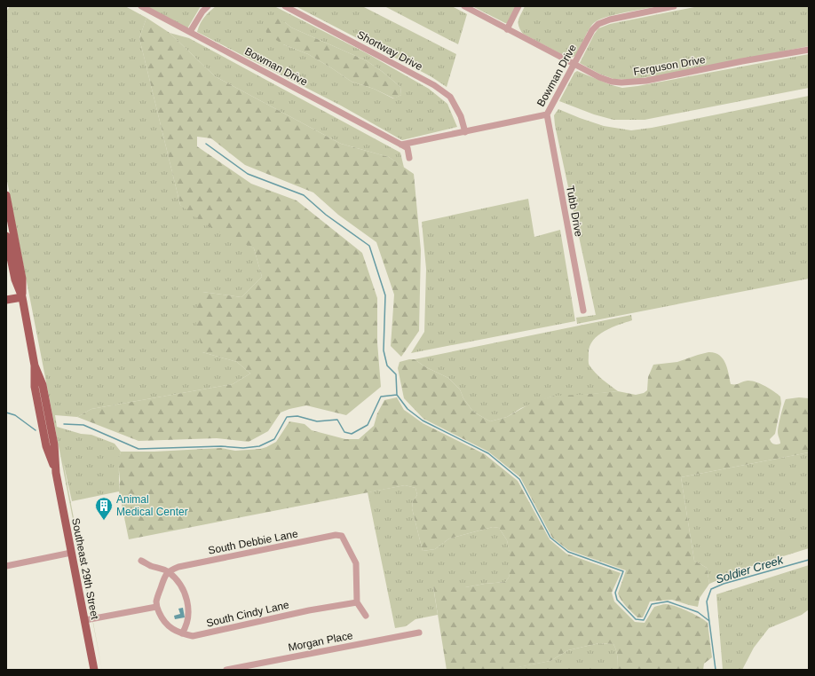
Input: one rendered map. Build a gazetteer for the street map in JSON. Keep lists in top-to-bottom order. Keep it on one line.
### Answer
{"streets":{"main road":["Southeast 29th Street"],"street":["Shortway Drive","Ferguson Drive","Bowman Drive","Tubb Drive","South Debbie Lane","South Cindy Lane","Morgan Place"]},"crossings":[["Shortway Drive","Bowman Drive"],["Ferguson Drive","Bowman Drive"],["Bowman Drive","Tubb Drive"],["South Debbie Lane","South Cindy Lane"]],"water":["Soldier Creek"],"places":{"building":["Animal Medical Center"]}}
